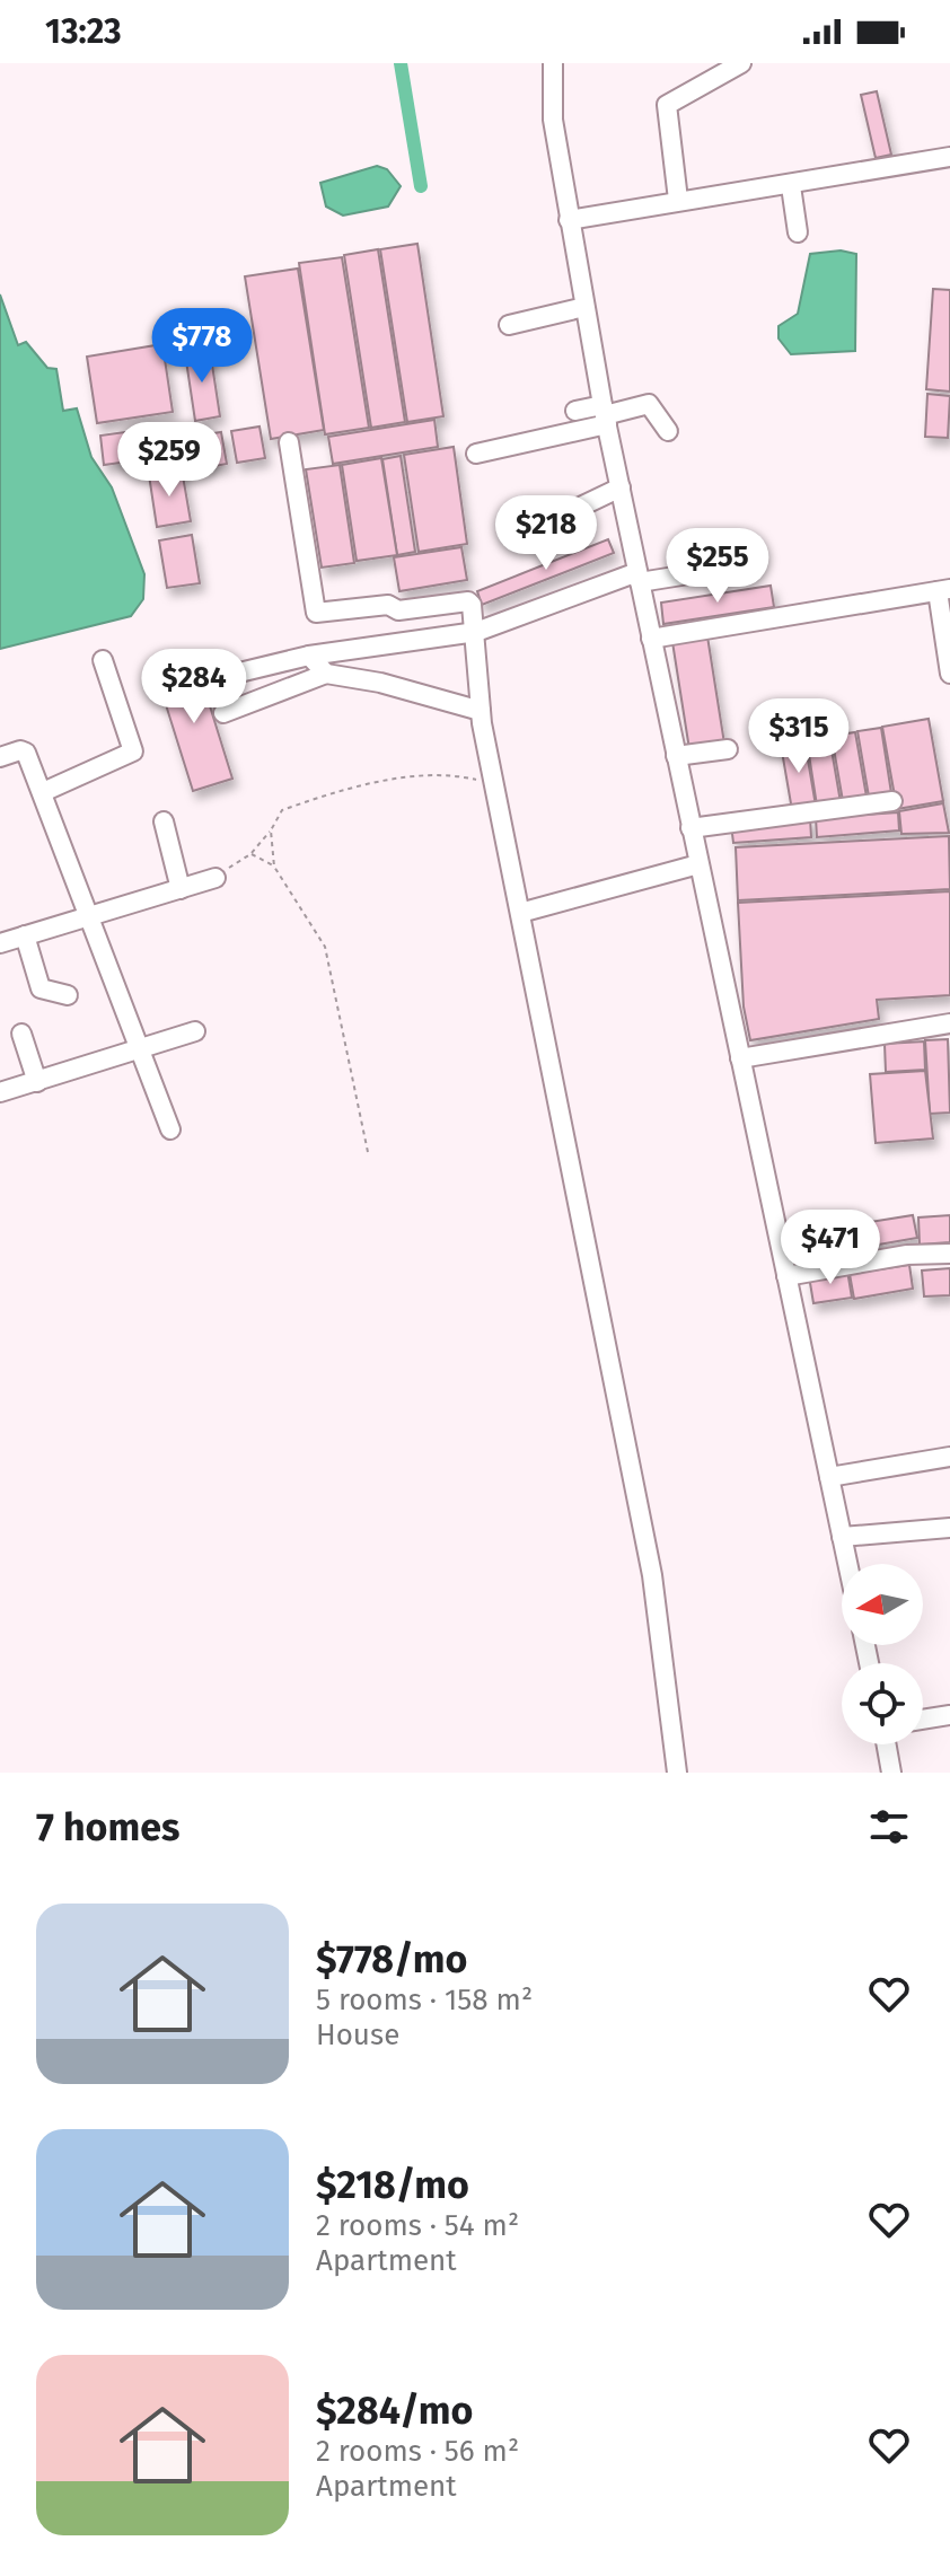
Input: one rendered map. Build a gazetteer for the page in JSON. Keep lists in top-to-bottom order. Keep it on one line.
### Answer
{"north":"left","page":{"status":"13:23","price":["$778","$259","$218","$255","$284","$315","$471"],"heading":"7 homes","list":[{"name":"$778/mo","note":"5 rooms · 158 m² · House"},{"name":"$218/mo","note":"2 rooms · 54 m² · Apartment"},{"name":"$284/mo","note":"2 rooms · 56 m² · Apartment"}]}}
